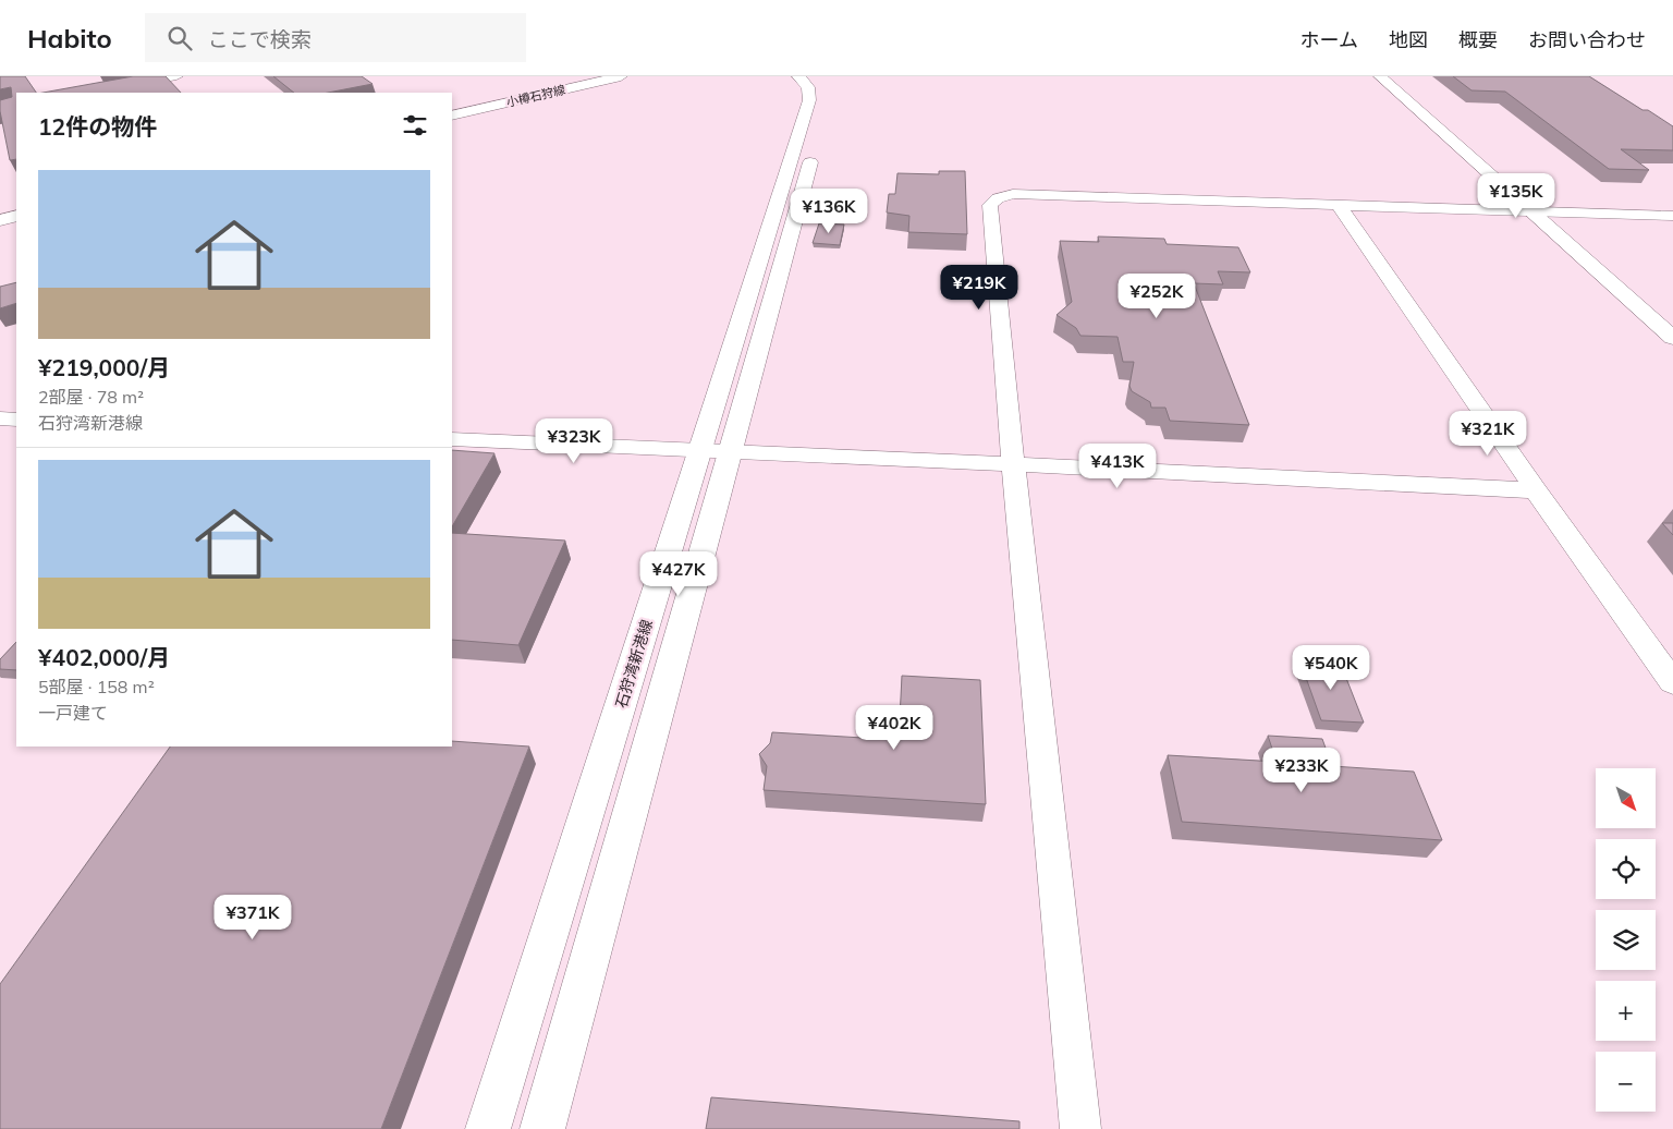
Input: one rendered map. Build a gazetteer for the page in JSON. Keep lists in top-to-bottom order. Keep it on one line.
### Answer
{"streets":{"main road":["小樽石狩線","石狩湾新港線"]},"north":"bottom right","page":{"header":"Habito","search":"ここで検索","nav":["ホーム","地図","概要","お問い合わせ"],"heading":"12件の物件","list":[{"name":"¥219,000/月","note":"2部屋 · 78 m² · 石狩湾新港線"},{"name":"¥402,000/月","note":"5部屋 · 158 m² · 一戸建て"}],"price":["¥135K","¥136K","¥219K","¥252K","¥321K","¥323K","¥413K","¥427K","¥540K","¥402K","¥233K","¥371K"],"map_buttons":["+","−"]}}
